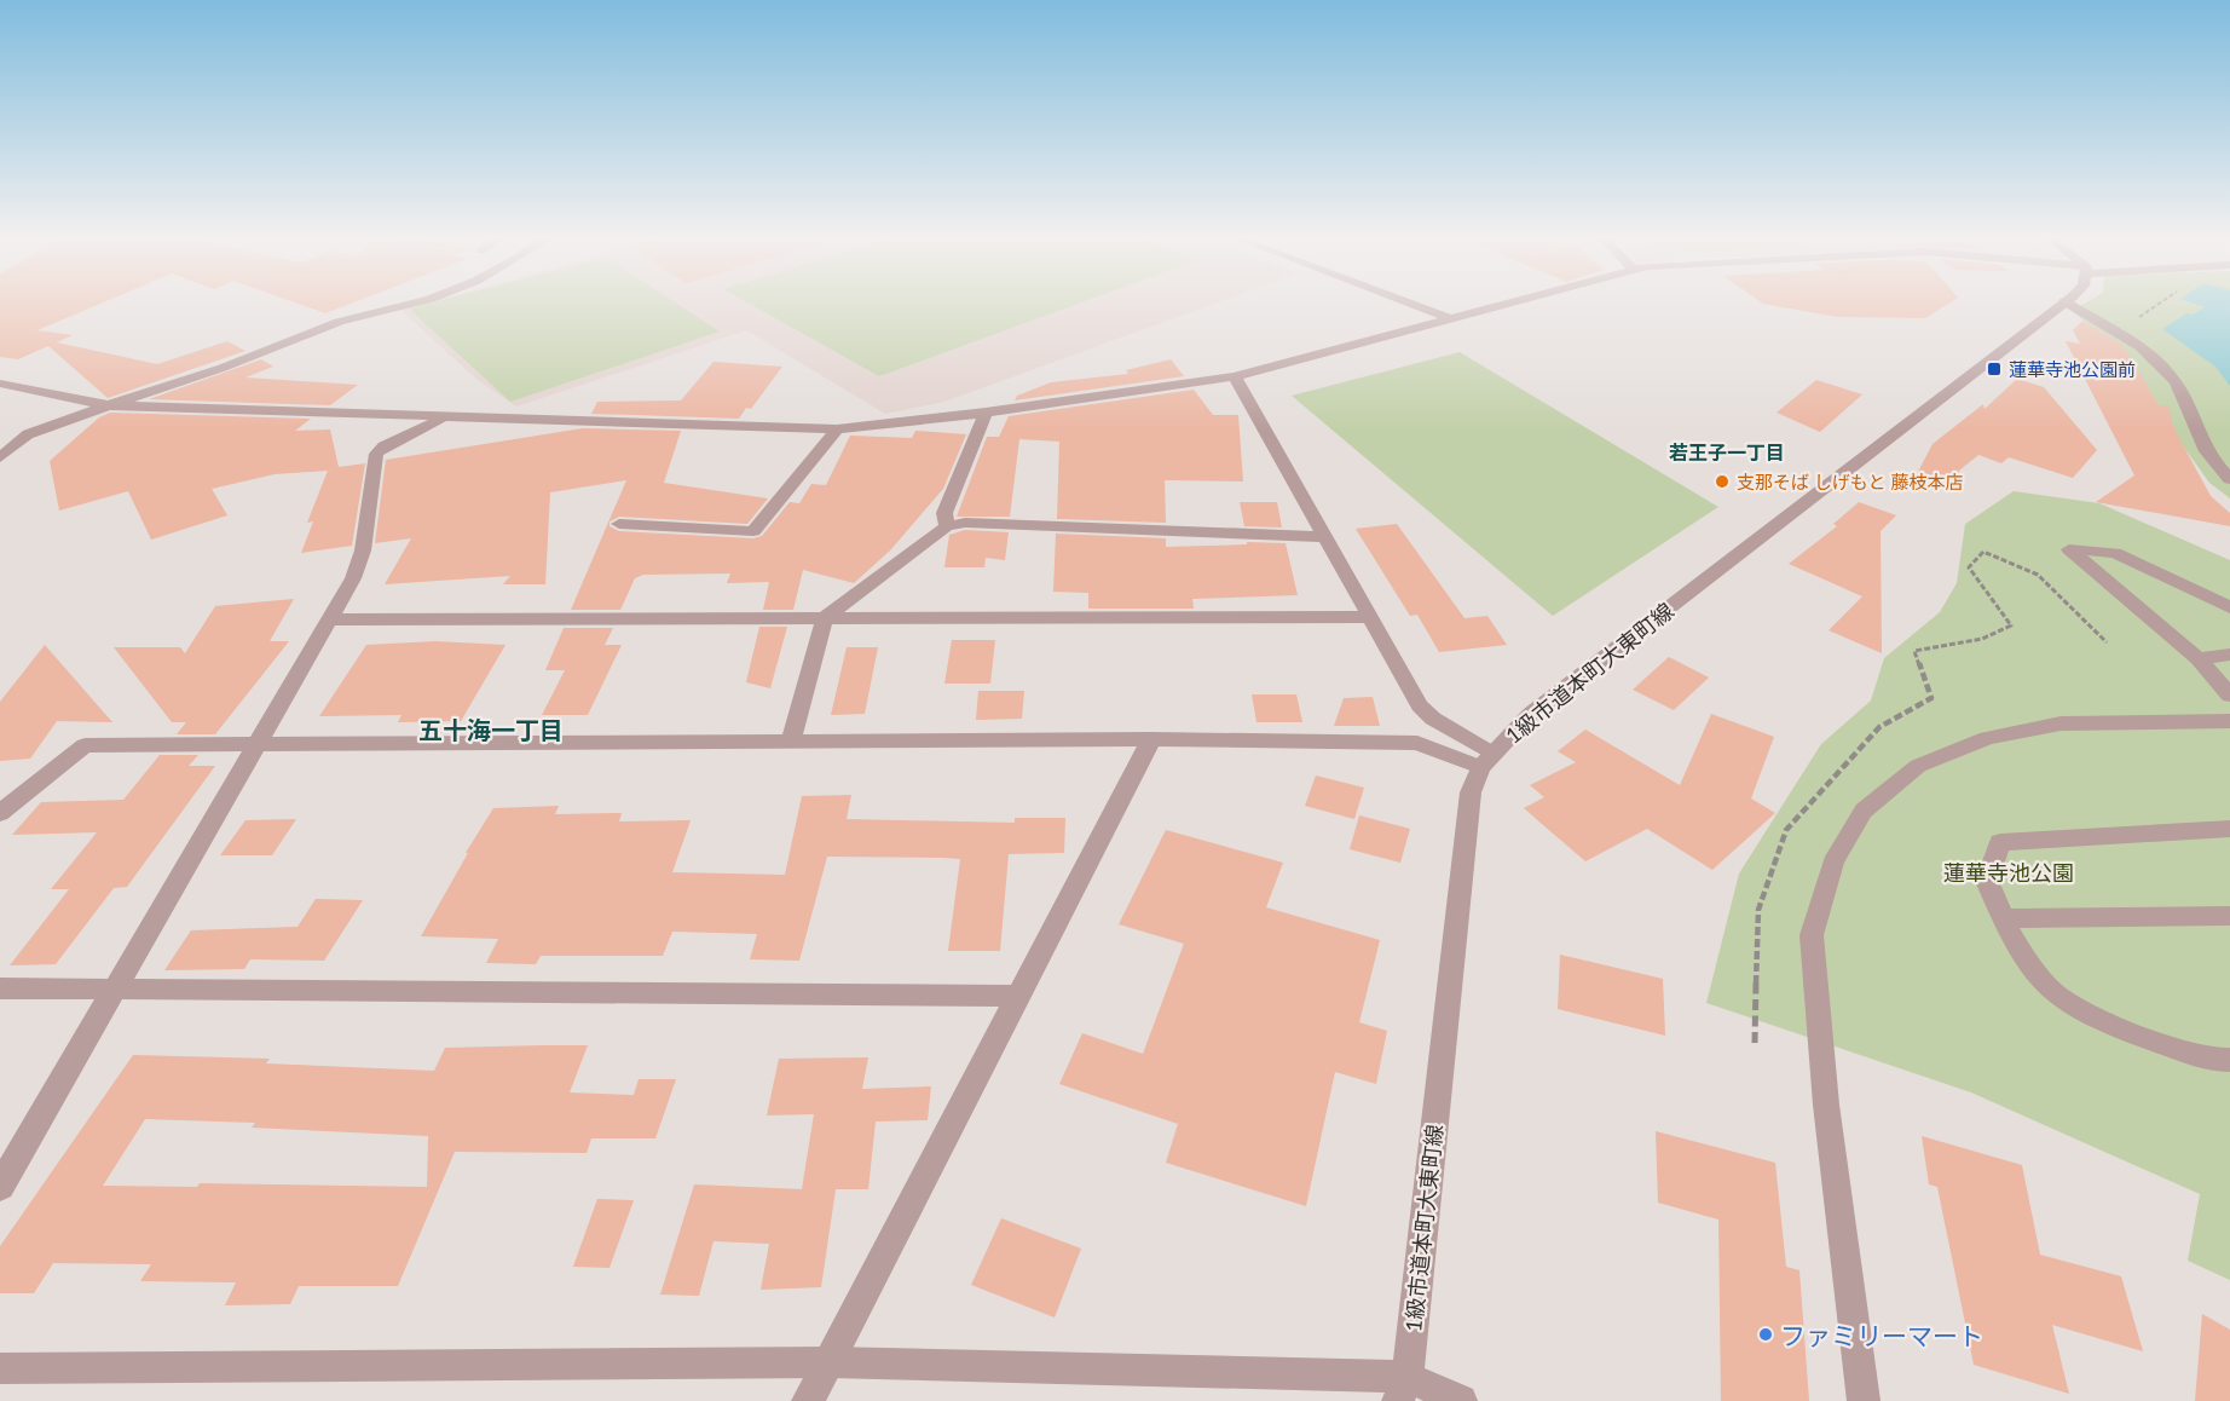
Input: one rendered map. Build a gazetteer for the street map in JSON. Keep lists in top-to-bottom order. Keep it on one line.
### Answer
{"streets":{"street":["1級市道本町大東町線"]},"districts":["若王子一丁目","五十海一丁目"],"parks":["蓮華寺池公園"],"places":{"transit":["蓮華寺池公園前"],"other":["支那そば しげもと 藤枝本店","ファミリーマート"]}}
